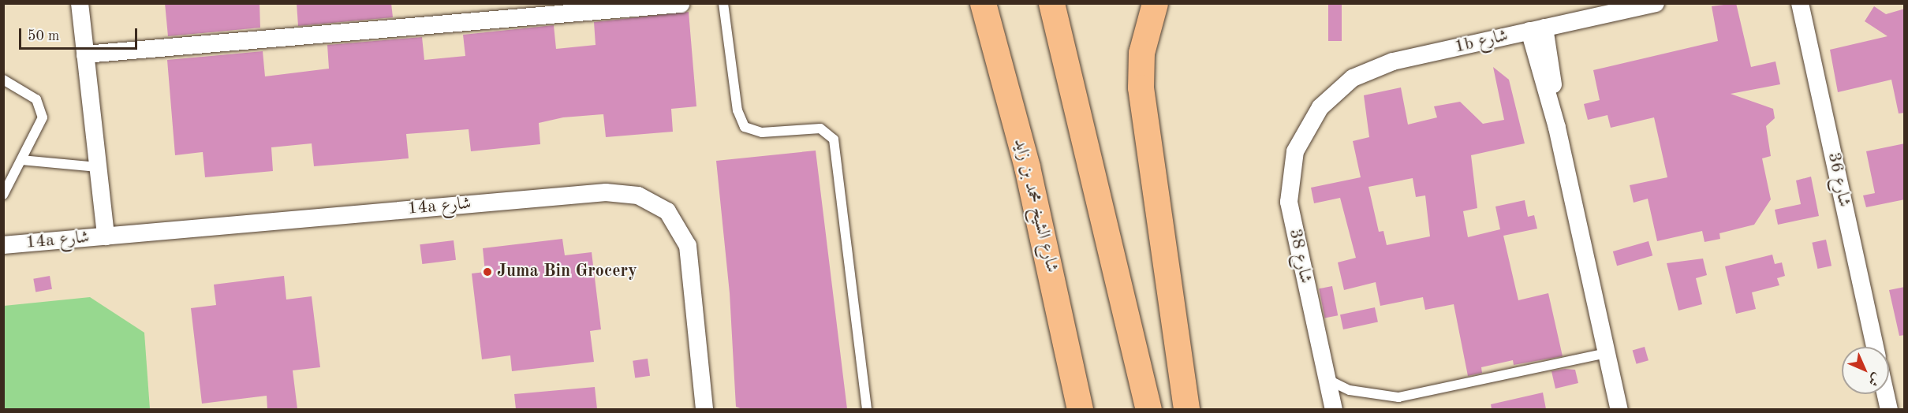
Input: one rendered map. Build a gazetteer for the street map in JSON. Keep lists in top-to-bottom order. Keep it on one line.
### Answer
{"streets":{"highway":["شارع الشيخ محمد بن زايد"],"street":["1b شارع","شارع 36","14a شارع","شارع 38"]},"crossings":[["1b شارع","شارع 38"]],"places":["Juma Bin Grocery"],"scale_bar":"50 m","north":"bottom right"}
